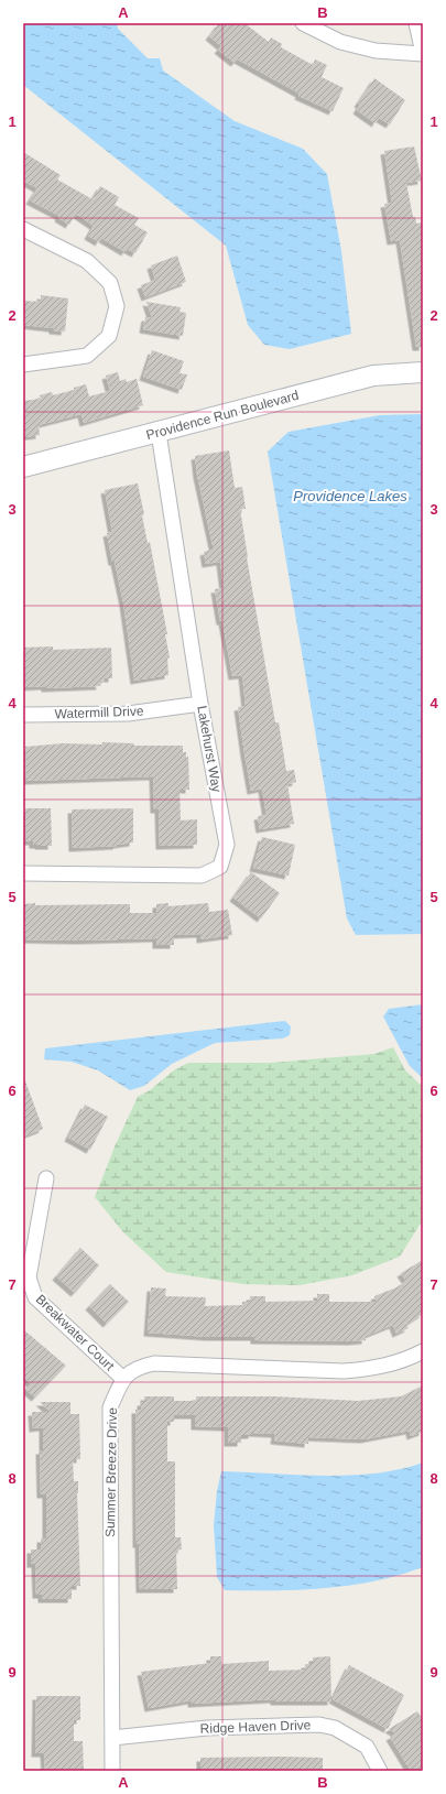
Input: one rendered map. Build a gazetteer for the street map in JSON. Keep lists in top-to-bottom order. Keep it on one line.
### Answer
{"streets":{"street":["Providence Run Boulevard","Watermill Drive","Lakehurst Way","Breakwater Court","Summer Breeze Drive","Ridge Haven Drive"]},"crossings":[["Providence Run Boulevard","Lakehurst Way"],["Watermill Drive","Lakehurst Way"],["Breakwater Court","Summer Breeze Drive"],["Summer Breeze Drive","Ridge Haven Drive"]],"water":["Providence Lakes"],"grid":{"columns":["A","B"],"rows":["1","2","3","4","5","6","7","8","9"]}}
